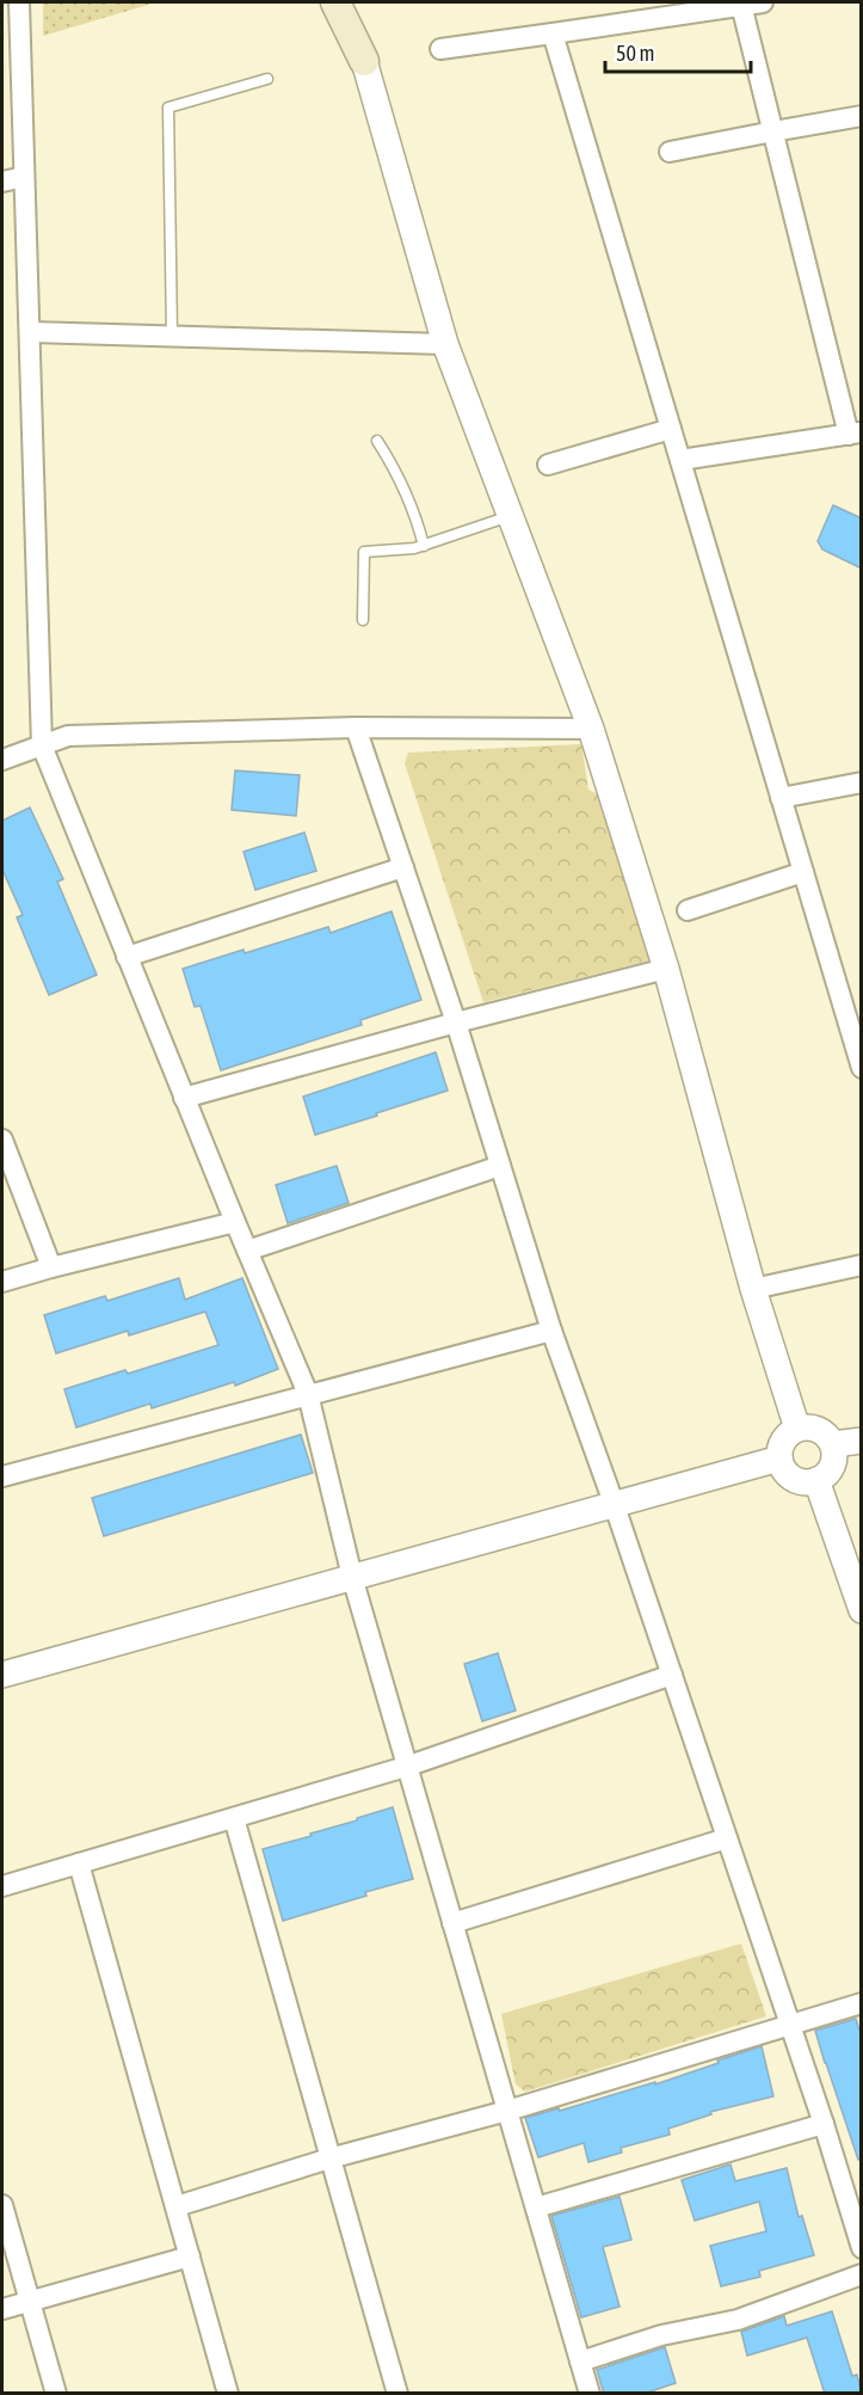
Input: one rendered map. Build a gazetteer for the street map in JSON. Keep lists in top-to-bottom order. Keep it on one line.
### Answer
{"scale_bar":"50 m"}
